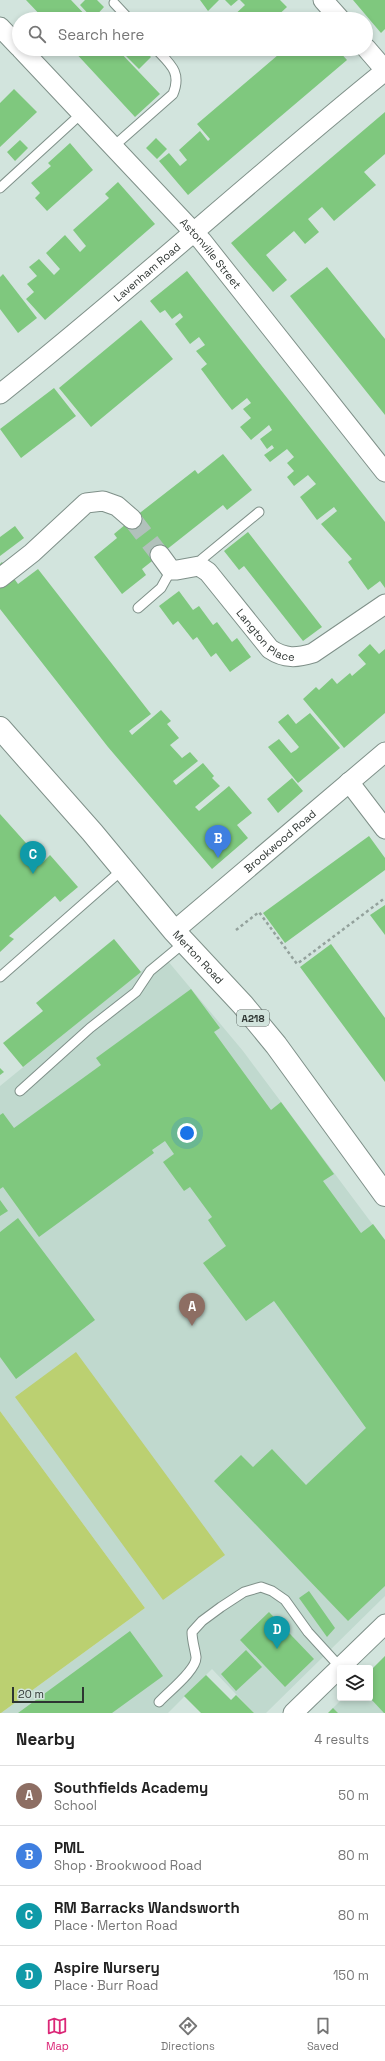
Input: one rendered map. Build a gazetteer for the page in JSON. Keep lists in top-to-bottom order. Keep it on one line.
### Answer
{"streets":{"main road":["Merton Road","A218"],"street":["Astonville Street","Lavenham Road","Langton Place","Brookwood Road"]},"crossings":[["Astonville Street","Lavenham Road"],["Brookwood Road","Merton Road"]],"scale_bar":"20 m","page":{"search":"Search here","pins":["B","C","A","D"],"scale":"20 m","heading":["Nearby","4 results"],"list":[{"mark":"A","name":"Southfields Academy","note":"School","value":"50 m"},{"mark":"B","name":"PML","note":"Shop · Brookwood Road","value":"80 m"},{"mark":"C","name":"RM Barracks Wandsworth","note":"Place · Merton Road","value":"80 m"},{"mark":"D","name":"Aspire Nursery","note":"Place · Burr Road","value":"150 m"}],"nav":["Map","Directions","Saved"]}}
